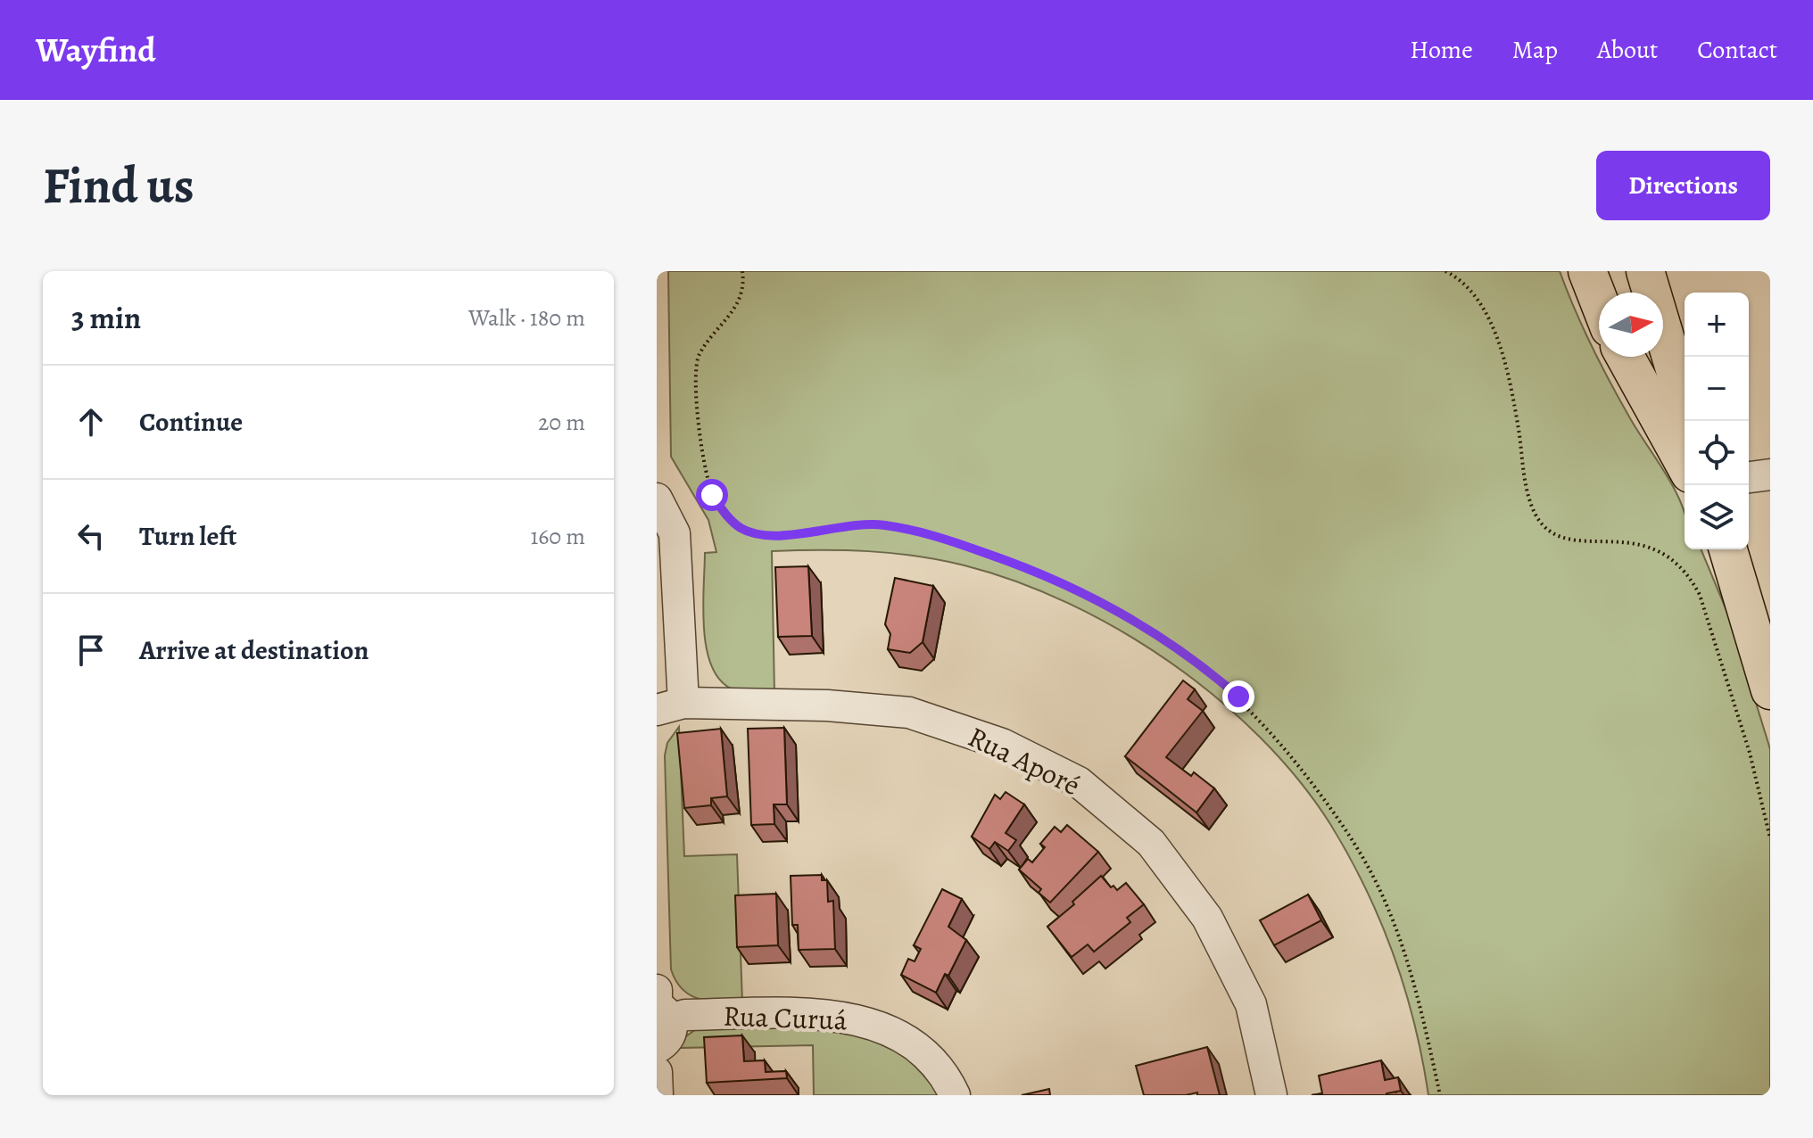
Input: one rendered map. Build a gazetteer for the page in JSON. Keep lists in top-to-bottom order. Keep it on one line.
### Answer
{"streets":{"street":["Rua Aporé","Rua Curuá"]},"north":"right","page":{"header":"Wayfind","nav":["Home","Map","About","Contact"],"buttons":"Directions","title":"Find us","heading":["3 min","Walk · 180 m"],"map_buttons":["+","−"],"list":[["Continue","20 m"],["Turn left","160 m"],"Arrive at destination"]}}
